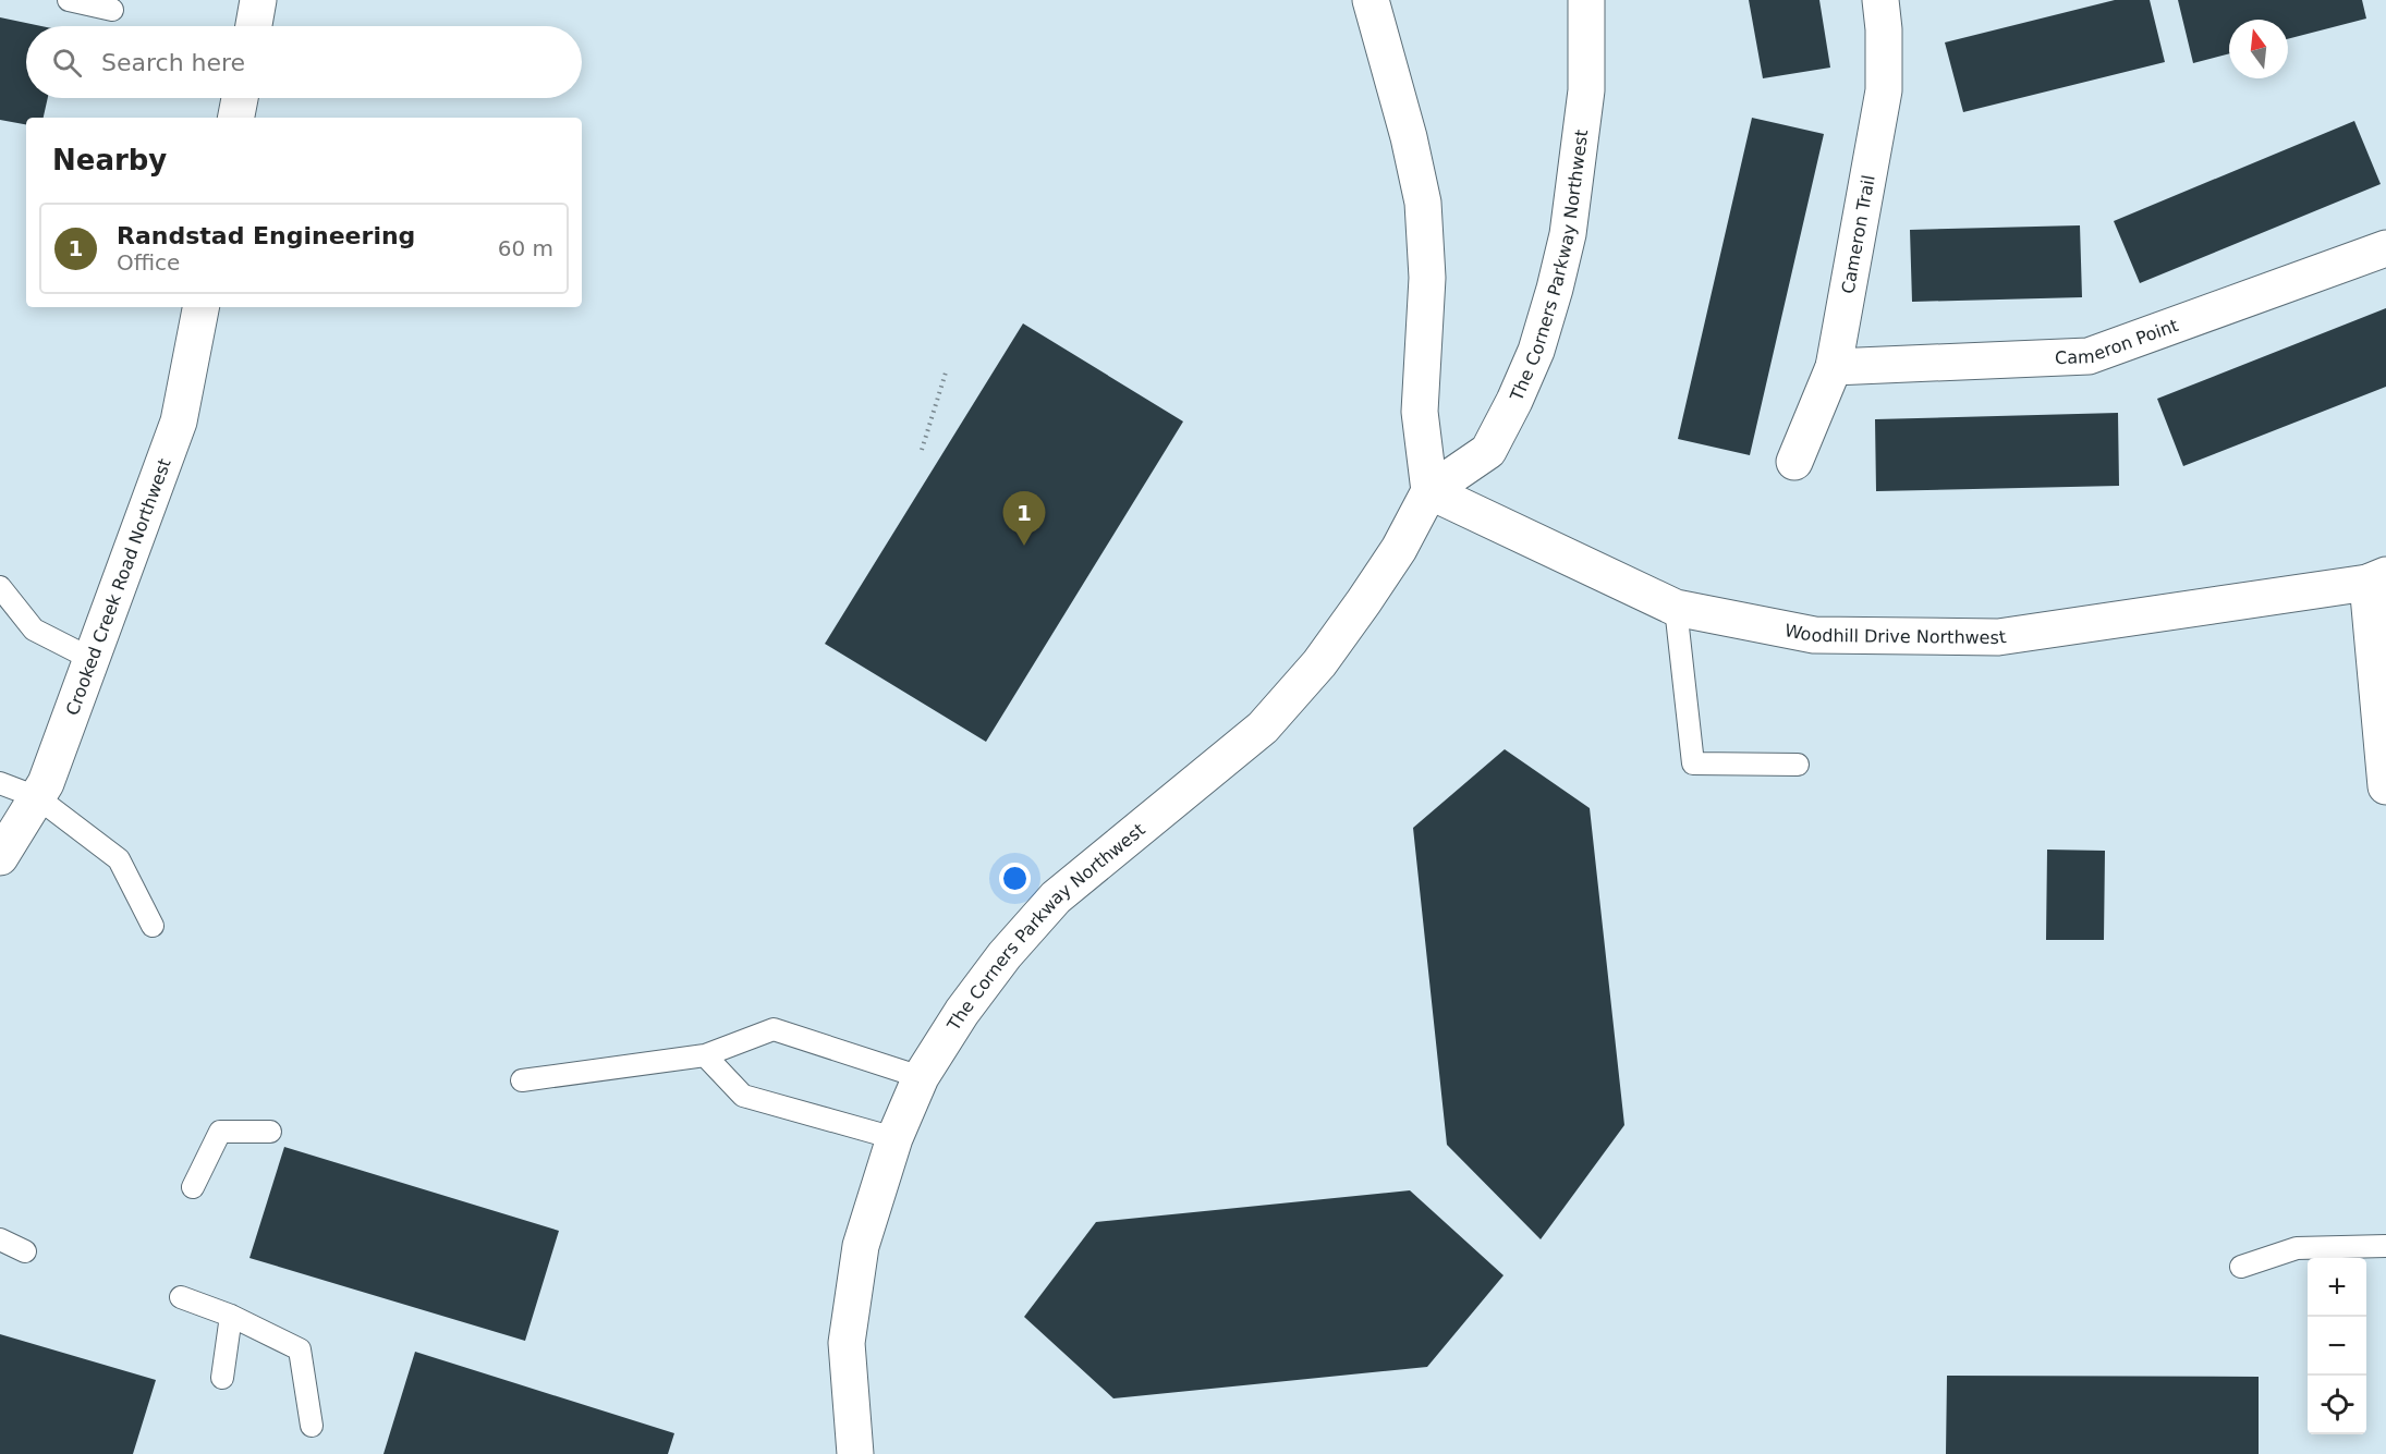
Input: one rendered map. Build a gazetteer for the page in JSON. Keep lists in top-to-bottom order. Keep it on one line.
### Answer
{"streets":{"street":["Cameron Trail","The Corners Parkway Northwest","Cameron Point","Crooked Creek Road Northwest","Woodhill Drive Northwest"]},"crossings":[["Cameron Trail","Cameron Point"],["The Corners Parkway Northwest","Woodhill Drive Northwest"]],"north":"top","page":{"search":"Search here","heading":"Nearby","list":[{"mark":"1","name":"Randstad Engineering","note":"Office","value":"60 m"}],"pins":"1","map_buttons":["+","−"]}}
